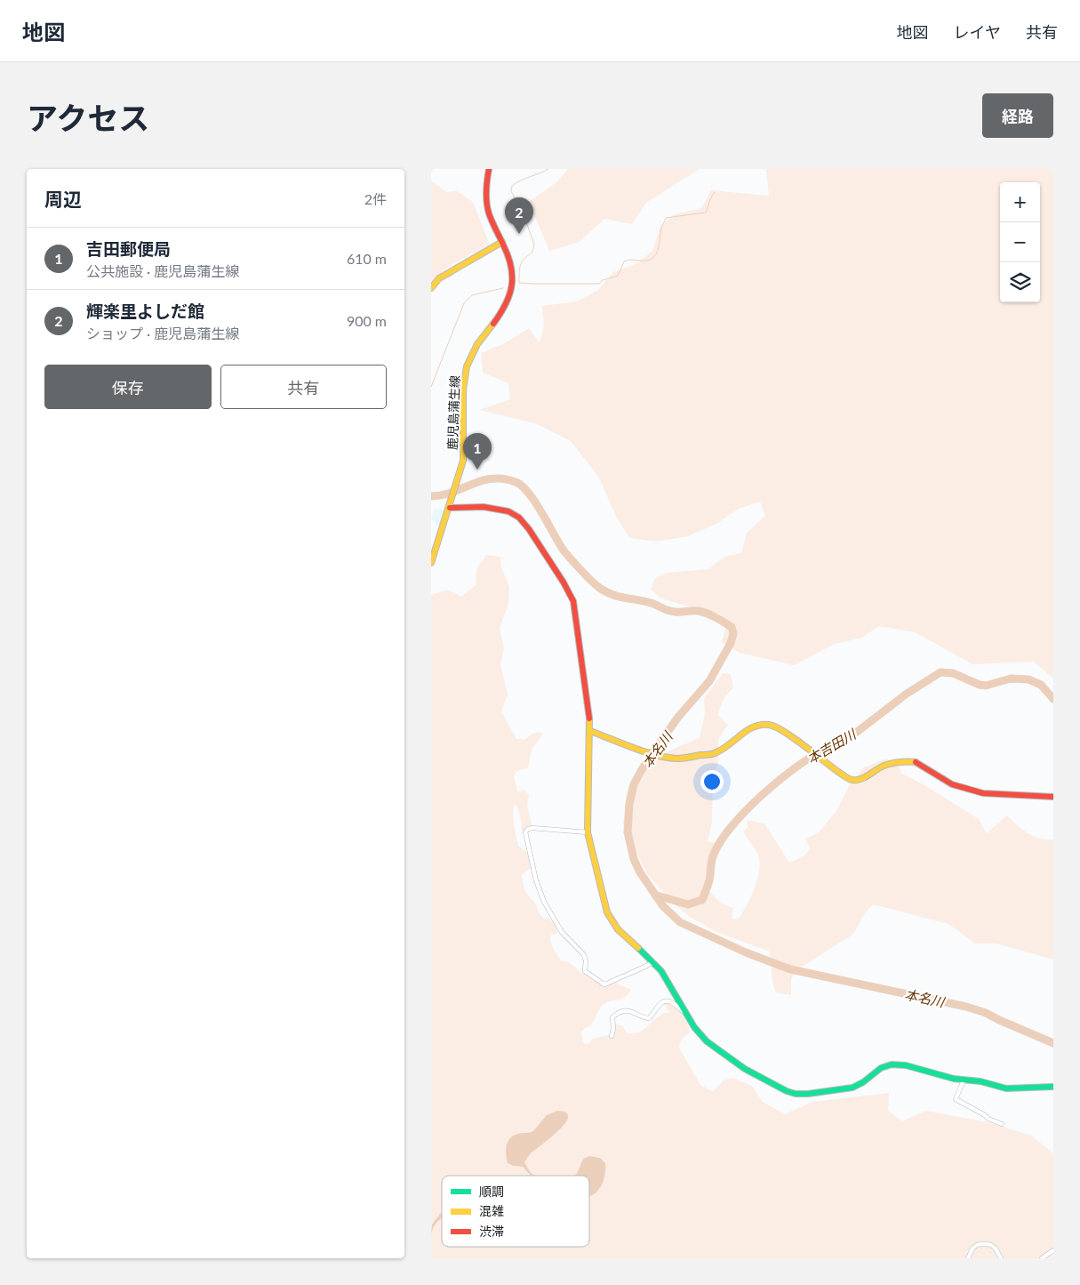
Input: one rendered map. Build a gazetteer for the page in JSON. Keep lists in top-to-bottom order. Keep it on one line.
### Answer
{"streets":{"street":["鹿児島蒲生線"]},"water":["本吉田川","本名川"],"legend":["順調","混雑","渋滞"],"page":{"header":"地図","nav":["地図","レイヤ","共有"],"title":"アクセス","buttons":["経路",["保存","共有"]],"heading":["周辺","2件"],"map_buttons":["+","−"],"pins":["2","1"],"list":[{"mark":"1","name":"吉田郵便局","note":"公共施設 · 鹿児島蒲生線","value":"610 m"},{"mark":"2","name":"輝楽里よしだ館","note":"ショップ · 鹿児島蒲生線","value":"900 m"}]}}
